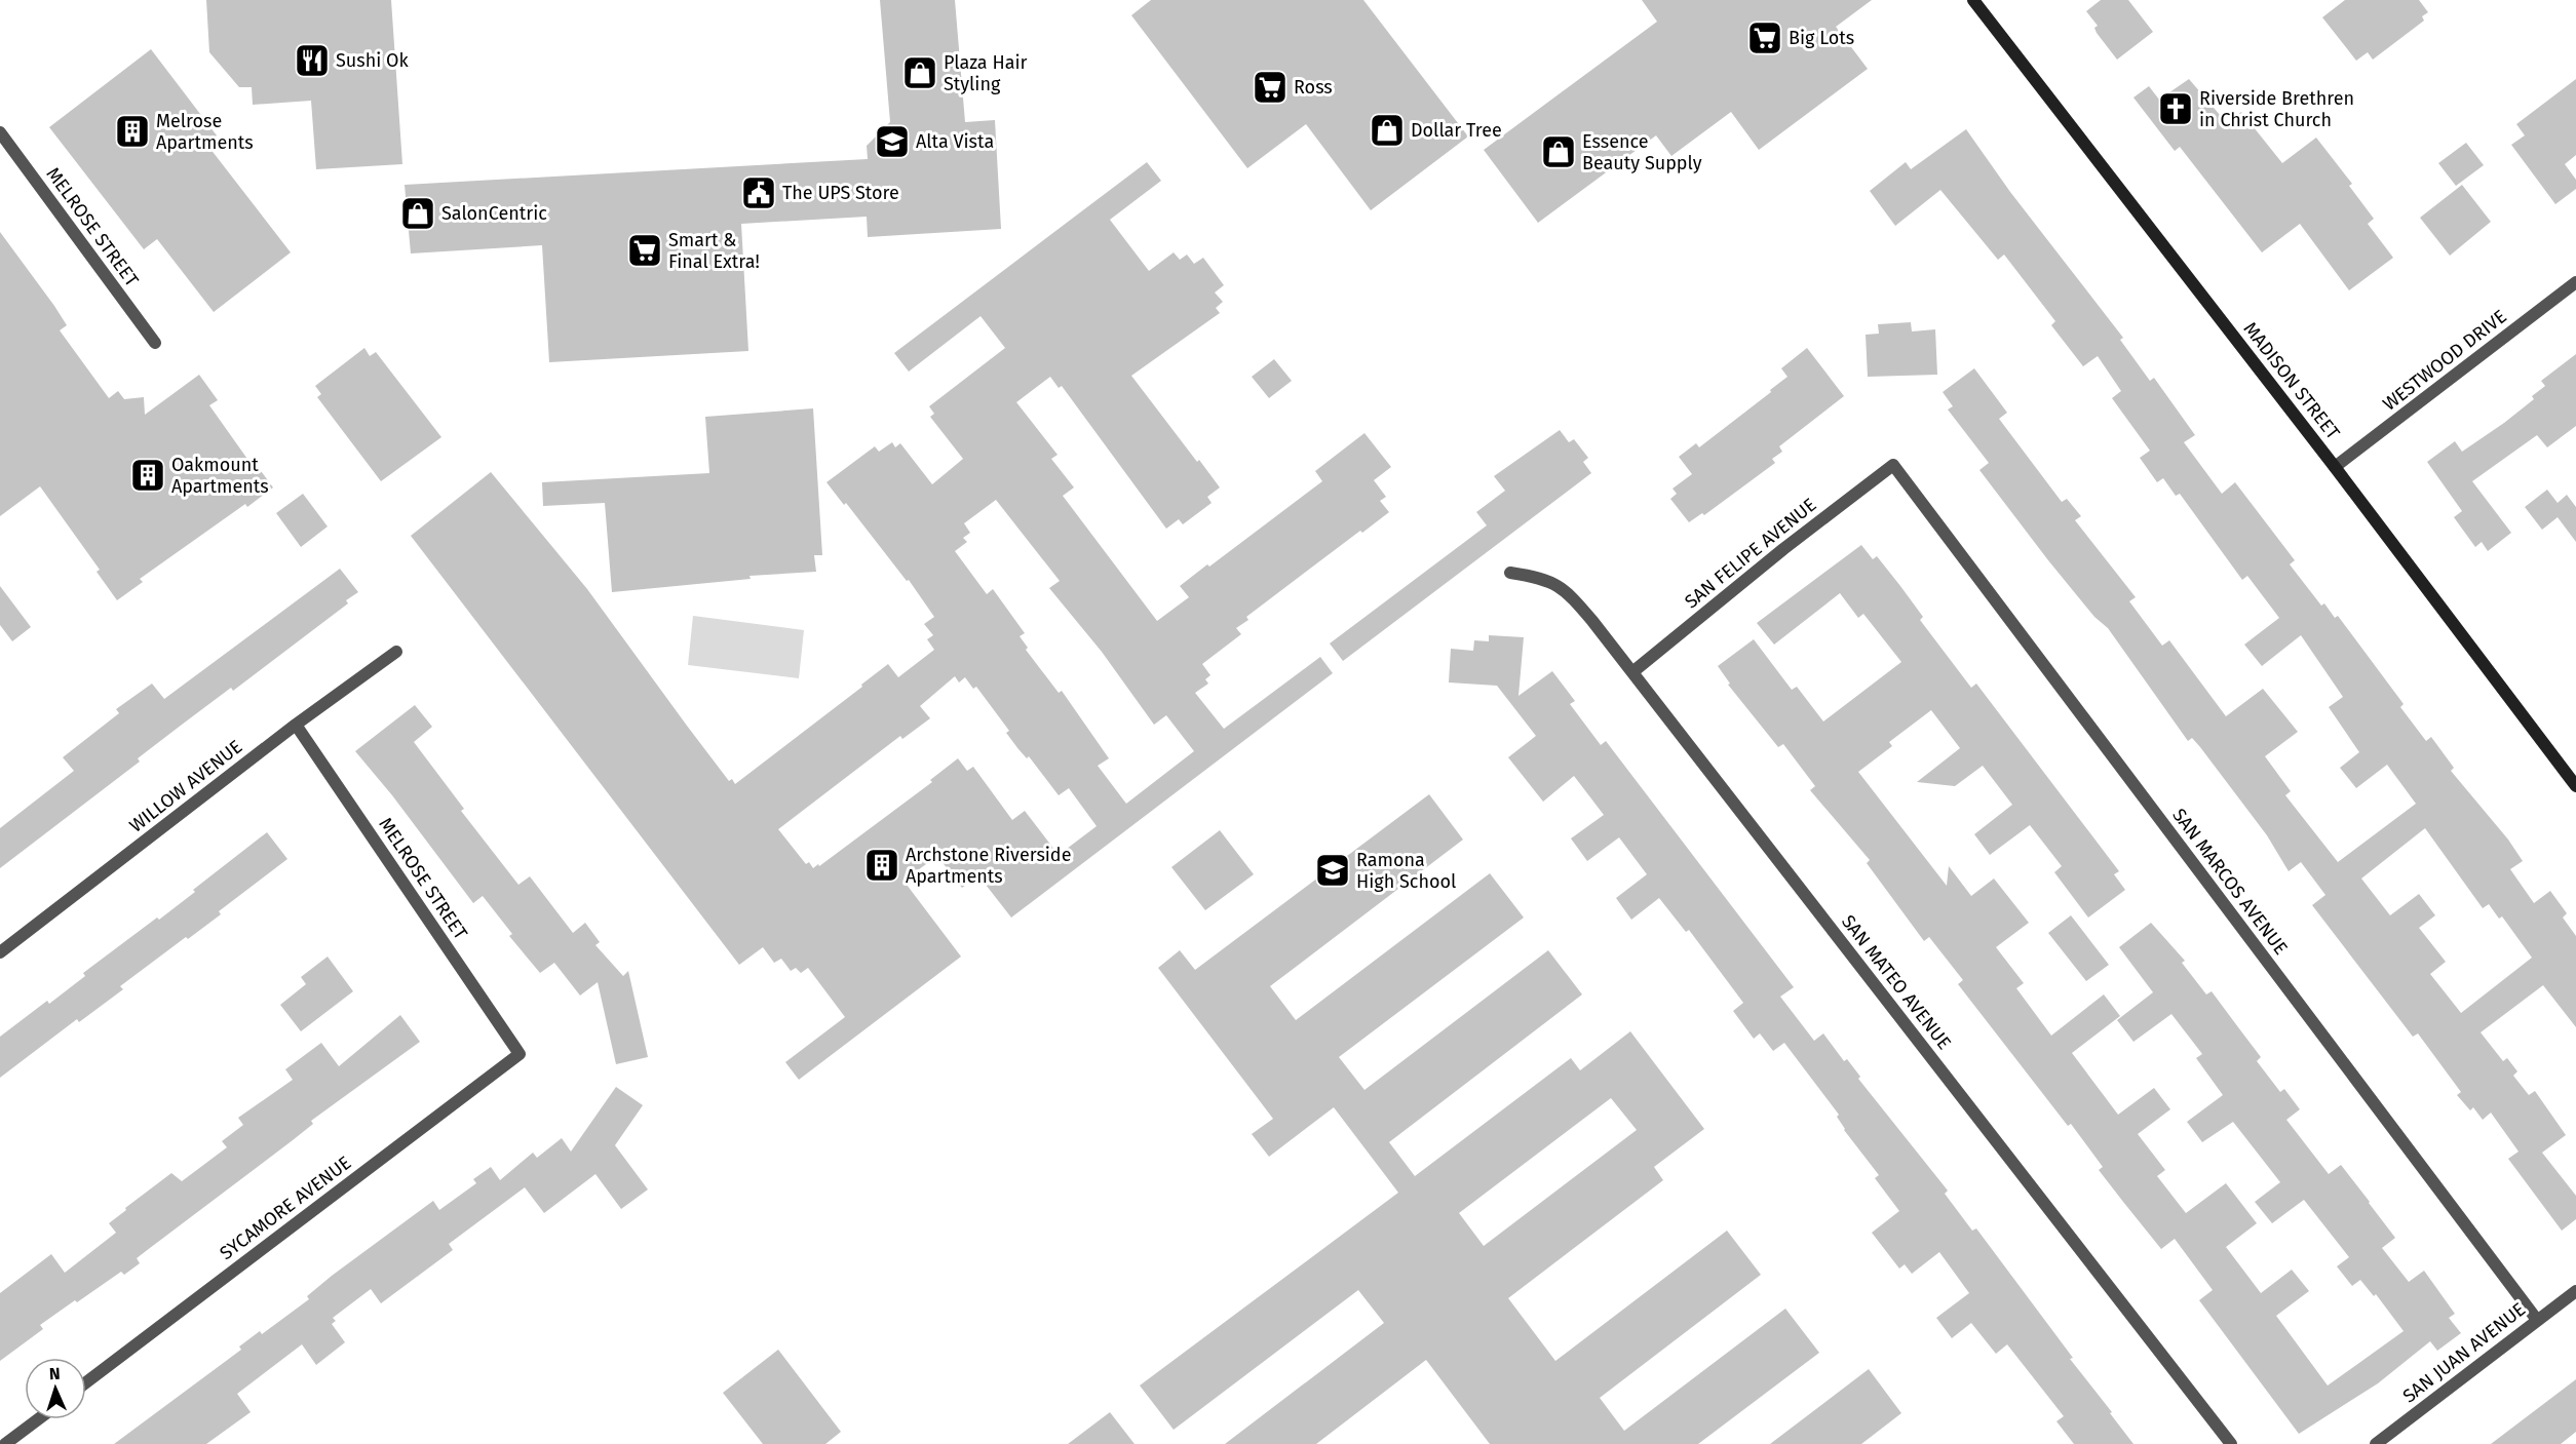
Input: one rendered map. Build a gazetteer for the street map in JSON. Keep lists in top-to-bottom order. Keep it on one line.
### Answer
{"streets":{"main road":["MADISON STREET"],"street":["MELROSE STREET","WESTWOOD DRIVE","SAN FELIPE AVENUE","WILLOW AVENUE","SAN MARCOS AVENUE","SAN MATEO AVENUE","SYCAMORE AVENUE","SAN JUAN AVENUE"]},"crossings":[["MELROSE STREET","WILLOW AVENUE"],["MELROSE STREET","SYCAMORE AVENUE"],["WESTWOOD DRIVE","MADISON STREET"],["SAN FELIPE AVENUE","SAN MARCOS AVENUE"],["SAN FELIPE AVENUE","SAN MATEO AVENUE"],["SAN MARCOS AVENUE","SAN JUAN AVENUE"]],"places":{"supermarket":["Big Lots","Ross","Smart & Final Extra!"],"restaurant":["Sushi Ok"],"shop":["Plaza Hair Styling","Dollar Tree","Essence Beauty Supply","SalonCentric"],"church":["Riverside Brethren in Christ Church"],"building":["Melrose Apartments","Oakmount Apartments","Archstone Riverside Apartments"],"school or university":["Alta Vista","Ramona High School"],"public building":["The UPS Store"]},"north":"top"}
